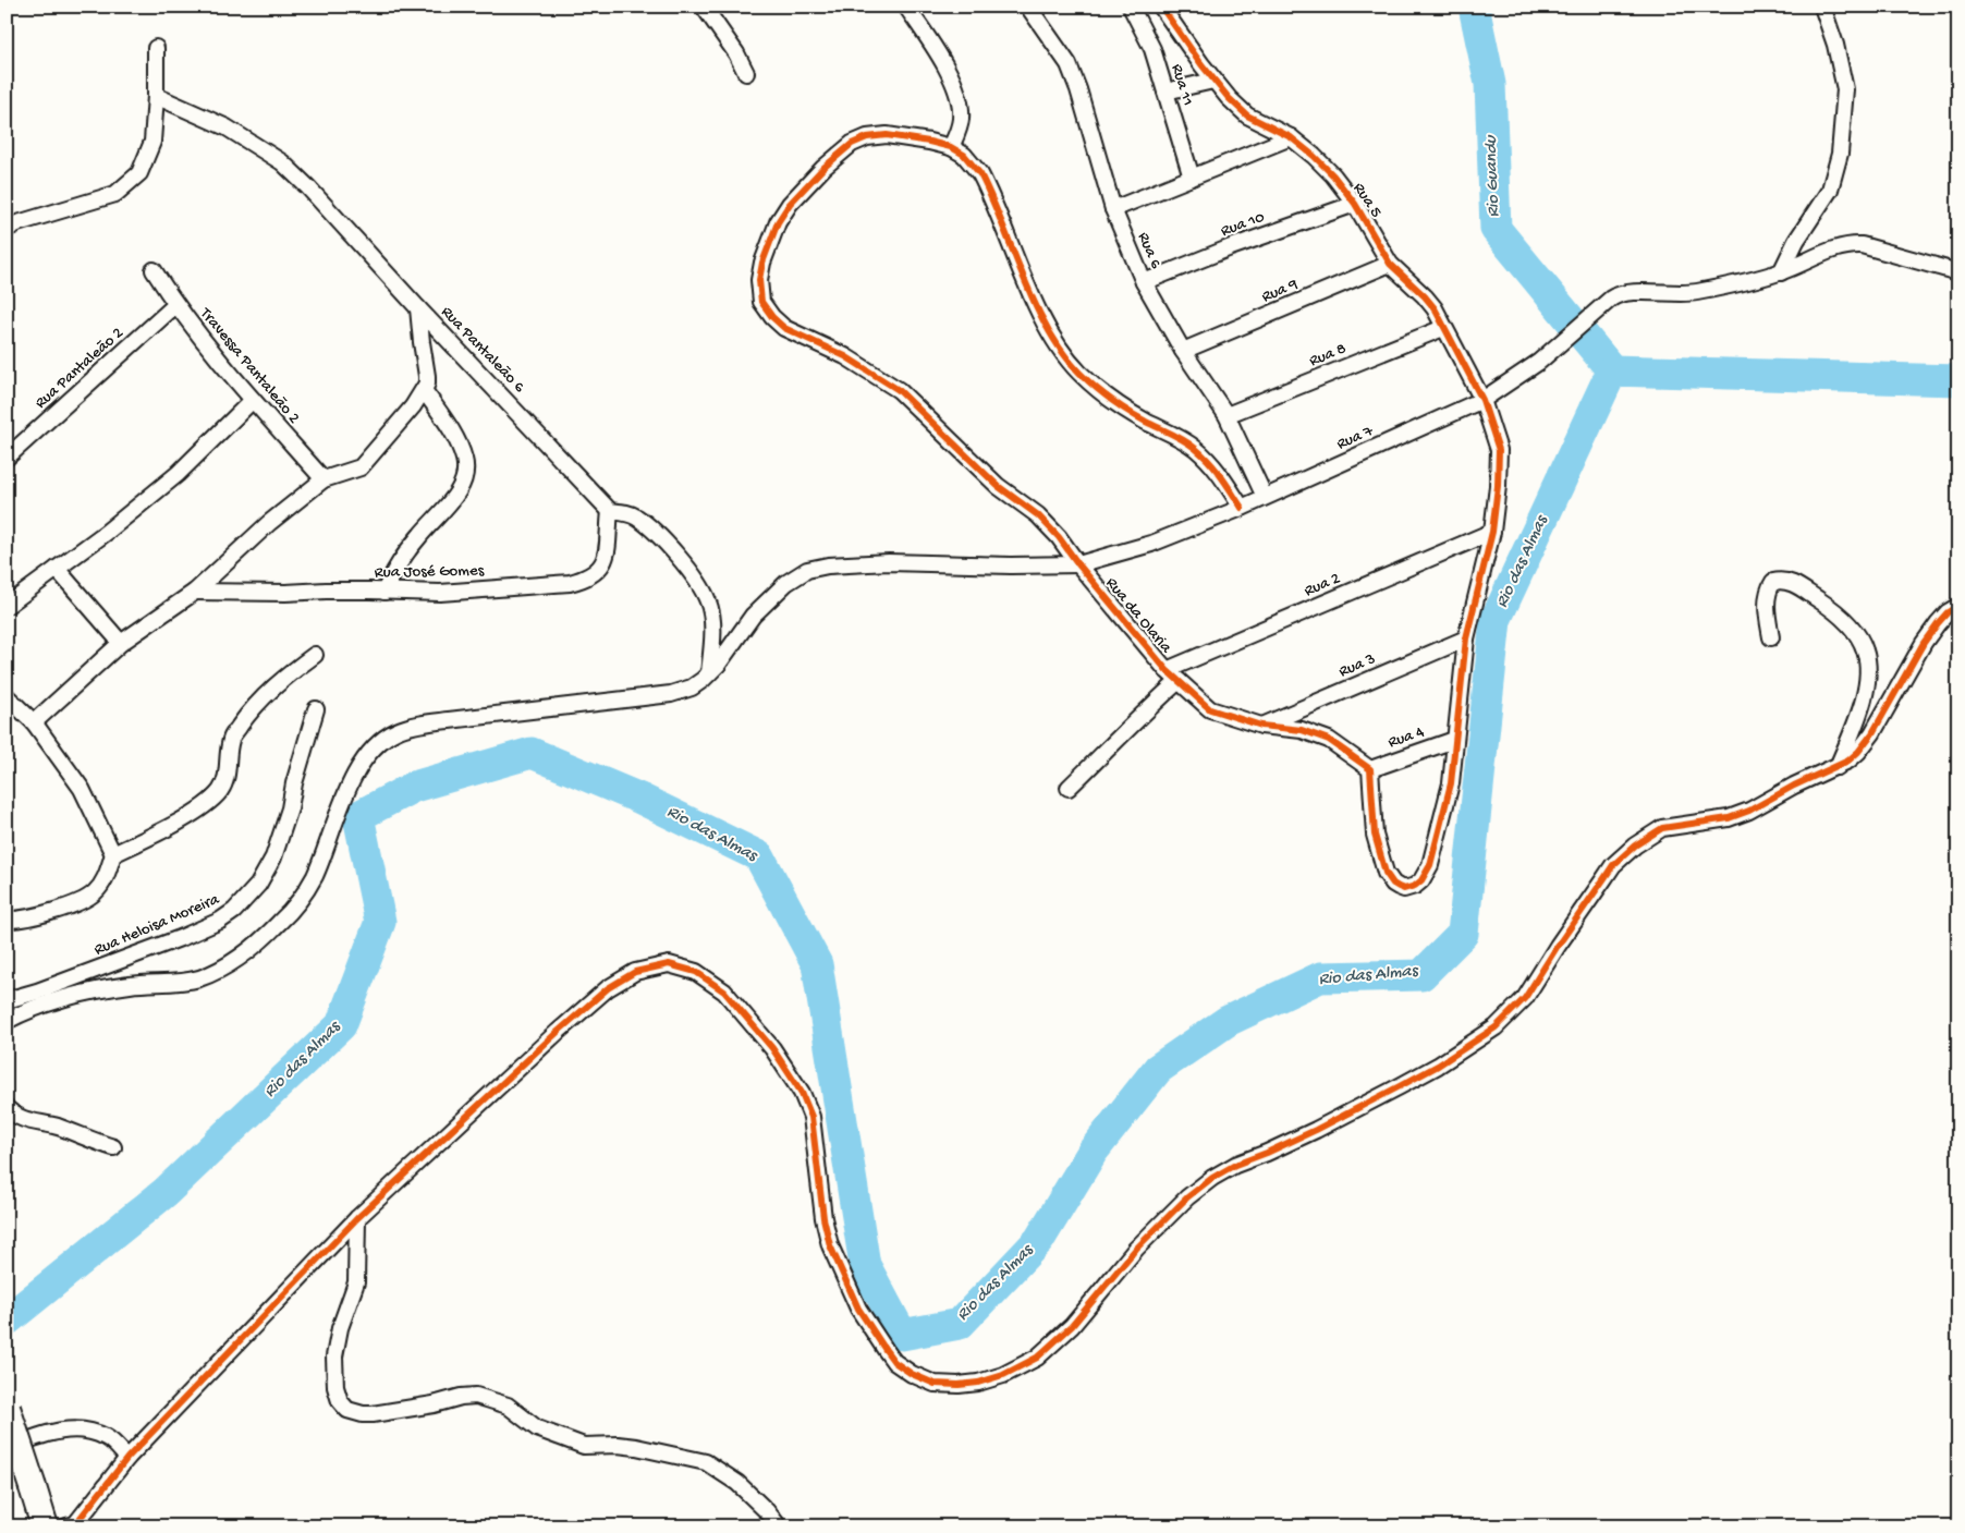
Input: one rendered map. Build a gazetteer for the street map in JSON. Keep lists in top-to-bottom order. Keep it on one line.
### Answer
{"streets":{"street":["Rua 11","Rua 5","Rua 10","Rua 6","Rua 9","Rua Pantaleão 6","Rua 8","Travessa Pantaleão 2","Rua Pantaleão 2","Rua 7","Rua José Gomes","Rua 2","Rua da Olaria","Rua 3","Rua 4","Rua Heloisa Moreira"]},"crossings":[["Rua 5","Rua 10"],["Rua 5","Rua 9"],["Rua 5","Rua 8"],["Rua 5","Rua 7"],["Rua 5","Rua 2"],["Rua 10","Rua 6"],["Rua 6","Rua 9"],["Rua 6","Rua 8"],["Rua 6","Rua 7"],["Rua Pantaleão 6","Rua 7"],["Rua Pantaleão 6","Rua José Gomes"],["Travessa Pantaleão 2","Rua Pantaleão 2"],["Rua 7","Rua da Olaria"],["Rua 2","Rua da Olaria"],["Rua da Olaria","Rua 3"],["Rua da Olaria","Rua 4"]],"water":["Rio Guandu","Rio das Almas"]}
